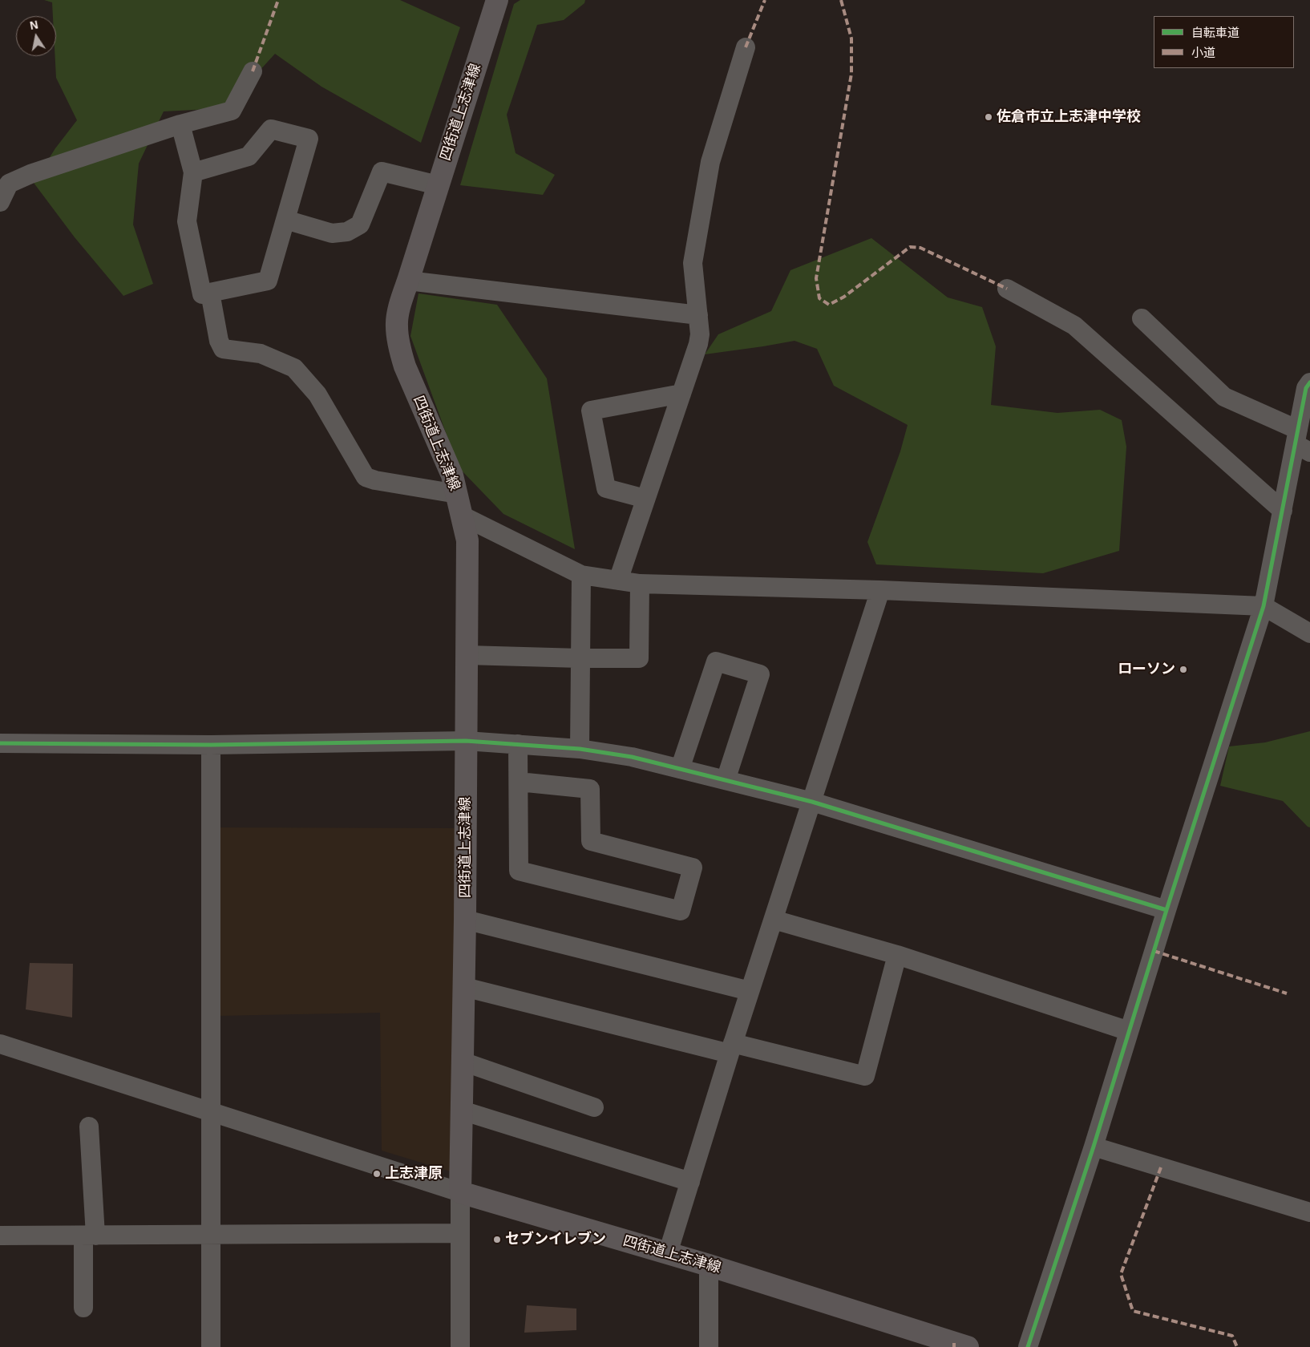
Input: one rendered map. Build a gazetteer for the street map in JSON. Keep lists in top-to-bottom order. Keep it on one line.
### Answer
{"streets":{"main road":["四街道上志津線"]},"places":["佐倉市立上志津中学校","ローソン","上志津原","セブンイレブン"],"legend":["自転車道","小道"],"north":"top"}
